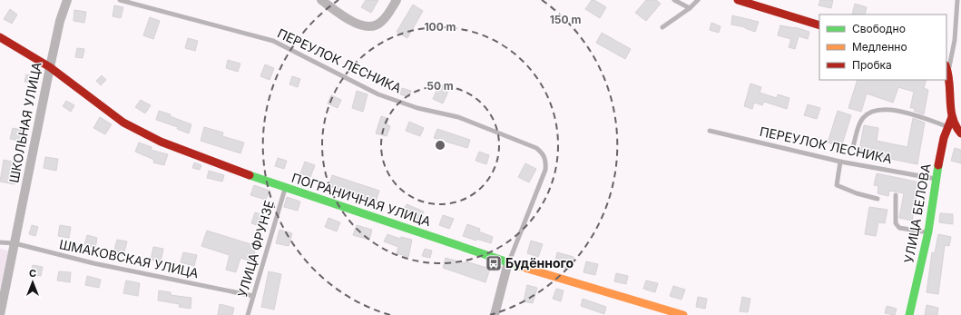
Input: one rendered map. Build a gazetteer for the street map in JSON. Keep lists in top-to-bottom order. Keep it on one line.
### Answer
{"streets":{"street":["ШКОЛЬНАЯ УЛИЦА","ПОГРАНИЧНАЯ УЛИЦА","УЛИЦА БЕЛОВА"],"lane":["ПЕРЕУЛОК ЛЕСНИКА","УЛИЦА ФРУНЗЕ","ШМАКОВСКАЯ УЛИЦА"]},"crossings":[["ПЕРЕУЛОК ЛЕСНИКА","ПОГРАНИЧНАЯ УЛИЦА"],["ПЕРЕУЛОК ЛЕСНИКА","УЛИЦА БЕЛОВА"],["ШКОЛЬНАЯ УЛИЦА","ПОГРАНИЧНАЯ УЛИЦА"],["ШКОЛЬНАЯ УЛИЦА","ШМАКОВСКАЯ УЛИЦА"],["ПОГРАНИЧНАЯ УЛИЦА","УЛИЦА ФРУНЗЕ"],["УЛИЦА ФРУНЗЕ","ШМАКОВСКАЯ УЛИЦА"]],"places":{"bus stop":["Будённого"]},"legend":["Свободно","Медленно","Пробка"],"north":"top","rings":["150 m","100 m","50 m"]}
